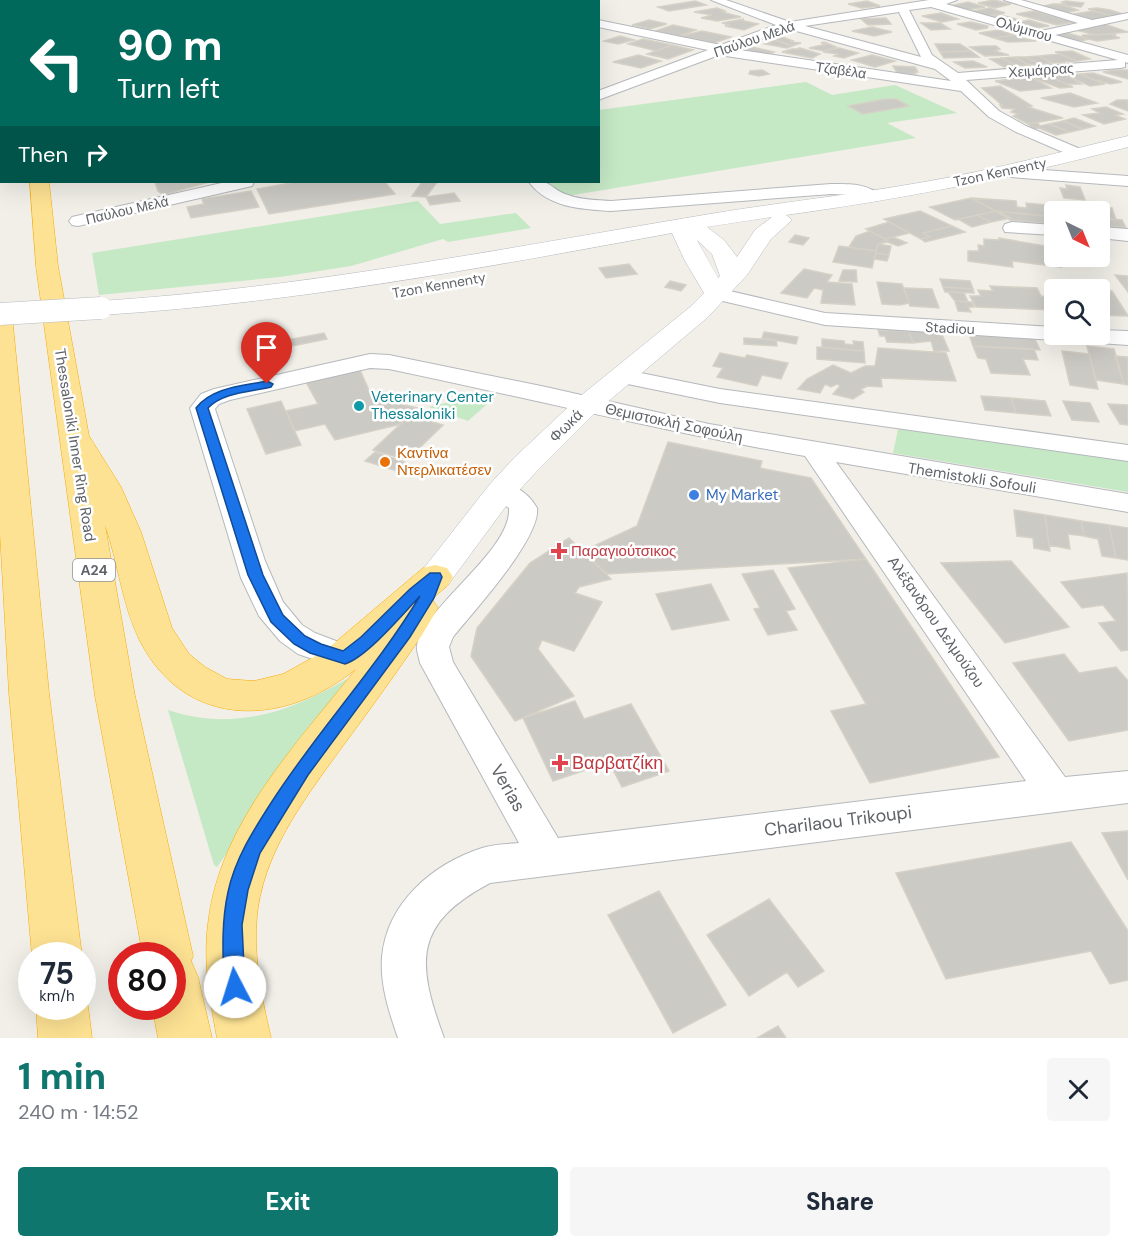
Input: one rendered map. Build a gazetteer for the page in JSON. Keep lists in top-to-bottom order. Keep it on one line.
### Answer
{"streets":{"highway":["Thessaloniki Inner Ring Road","Α24"],"main road":["Tzon Kennenty","Φωκά"],"street":["Ολύμπου","Παύλου Μελά","Τζαβέλα","Χειμάρρας","Stadiou","Θεμιστοκλή Σοφούλη","Themistokli Sofouli","Αλέξανδρου Δελμούζου","Verias","Charilaou Trikoupi"]},"crossings":[["Ολύμπου","Παύλου Μελά"],["Ολύμπου","Χειμάρρας"],["Παύλου Μελά","Τζαβέλα"],["Τζαβέλα","Χειμάρρας"],["Tzon Kennenty","Φωκά"],["Stadiou","Φωκά"],["Θεμιστοκλή Σοφούλη","Φωκά"],["Θεμιστοκλή Σοφούλη","Themistokli Sofouli"],["Θεμιστοκλή Σοφούλη","Αλέξανδρου Δελμούζου"],["Φωκά","Verias"],["Themistokli Sofouli","Αλέξανδρου Δελμούζου"],["Αλέξανδρου Δελμούζου","Charilaou Trikoupi"],["Verias","Charilaou Trikoupi"]],"places":{"other":["Veterinary Center Thessaloniki","Καντίνα Ντερλικατέσεν","My Market"],"health":["Παραγιούτσικος","Βαρβατζίκη"]},"north":"bottom right","page":{"turn":["90 m","Turn left"],"then":"Then","speed":"75 km/h","limit":"80","heading":["1 min","240 m · 14:52"],"buttons":["Exit","Share"]}}
